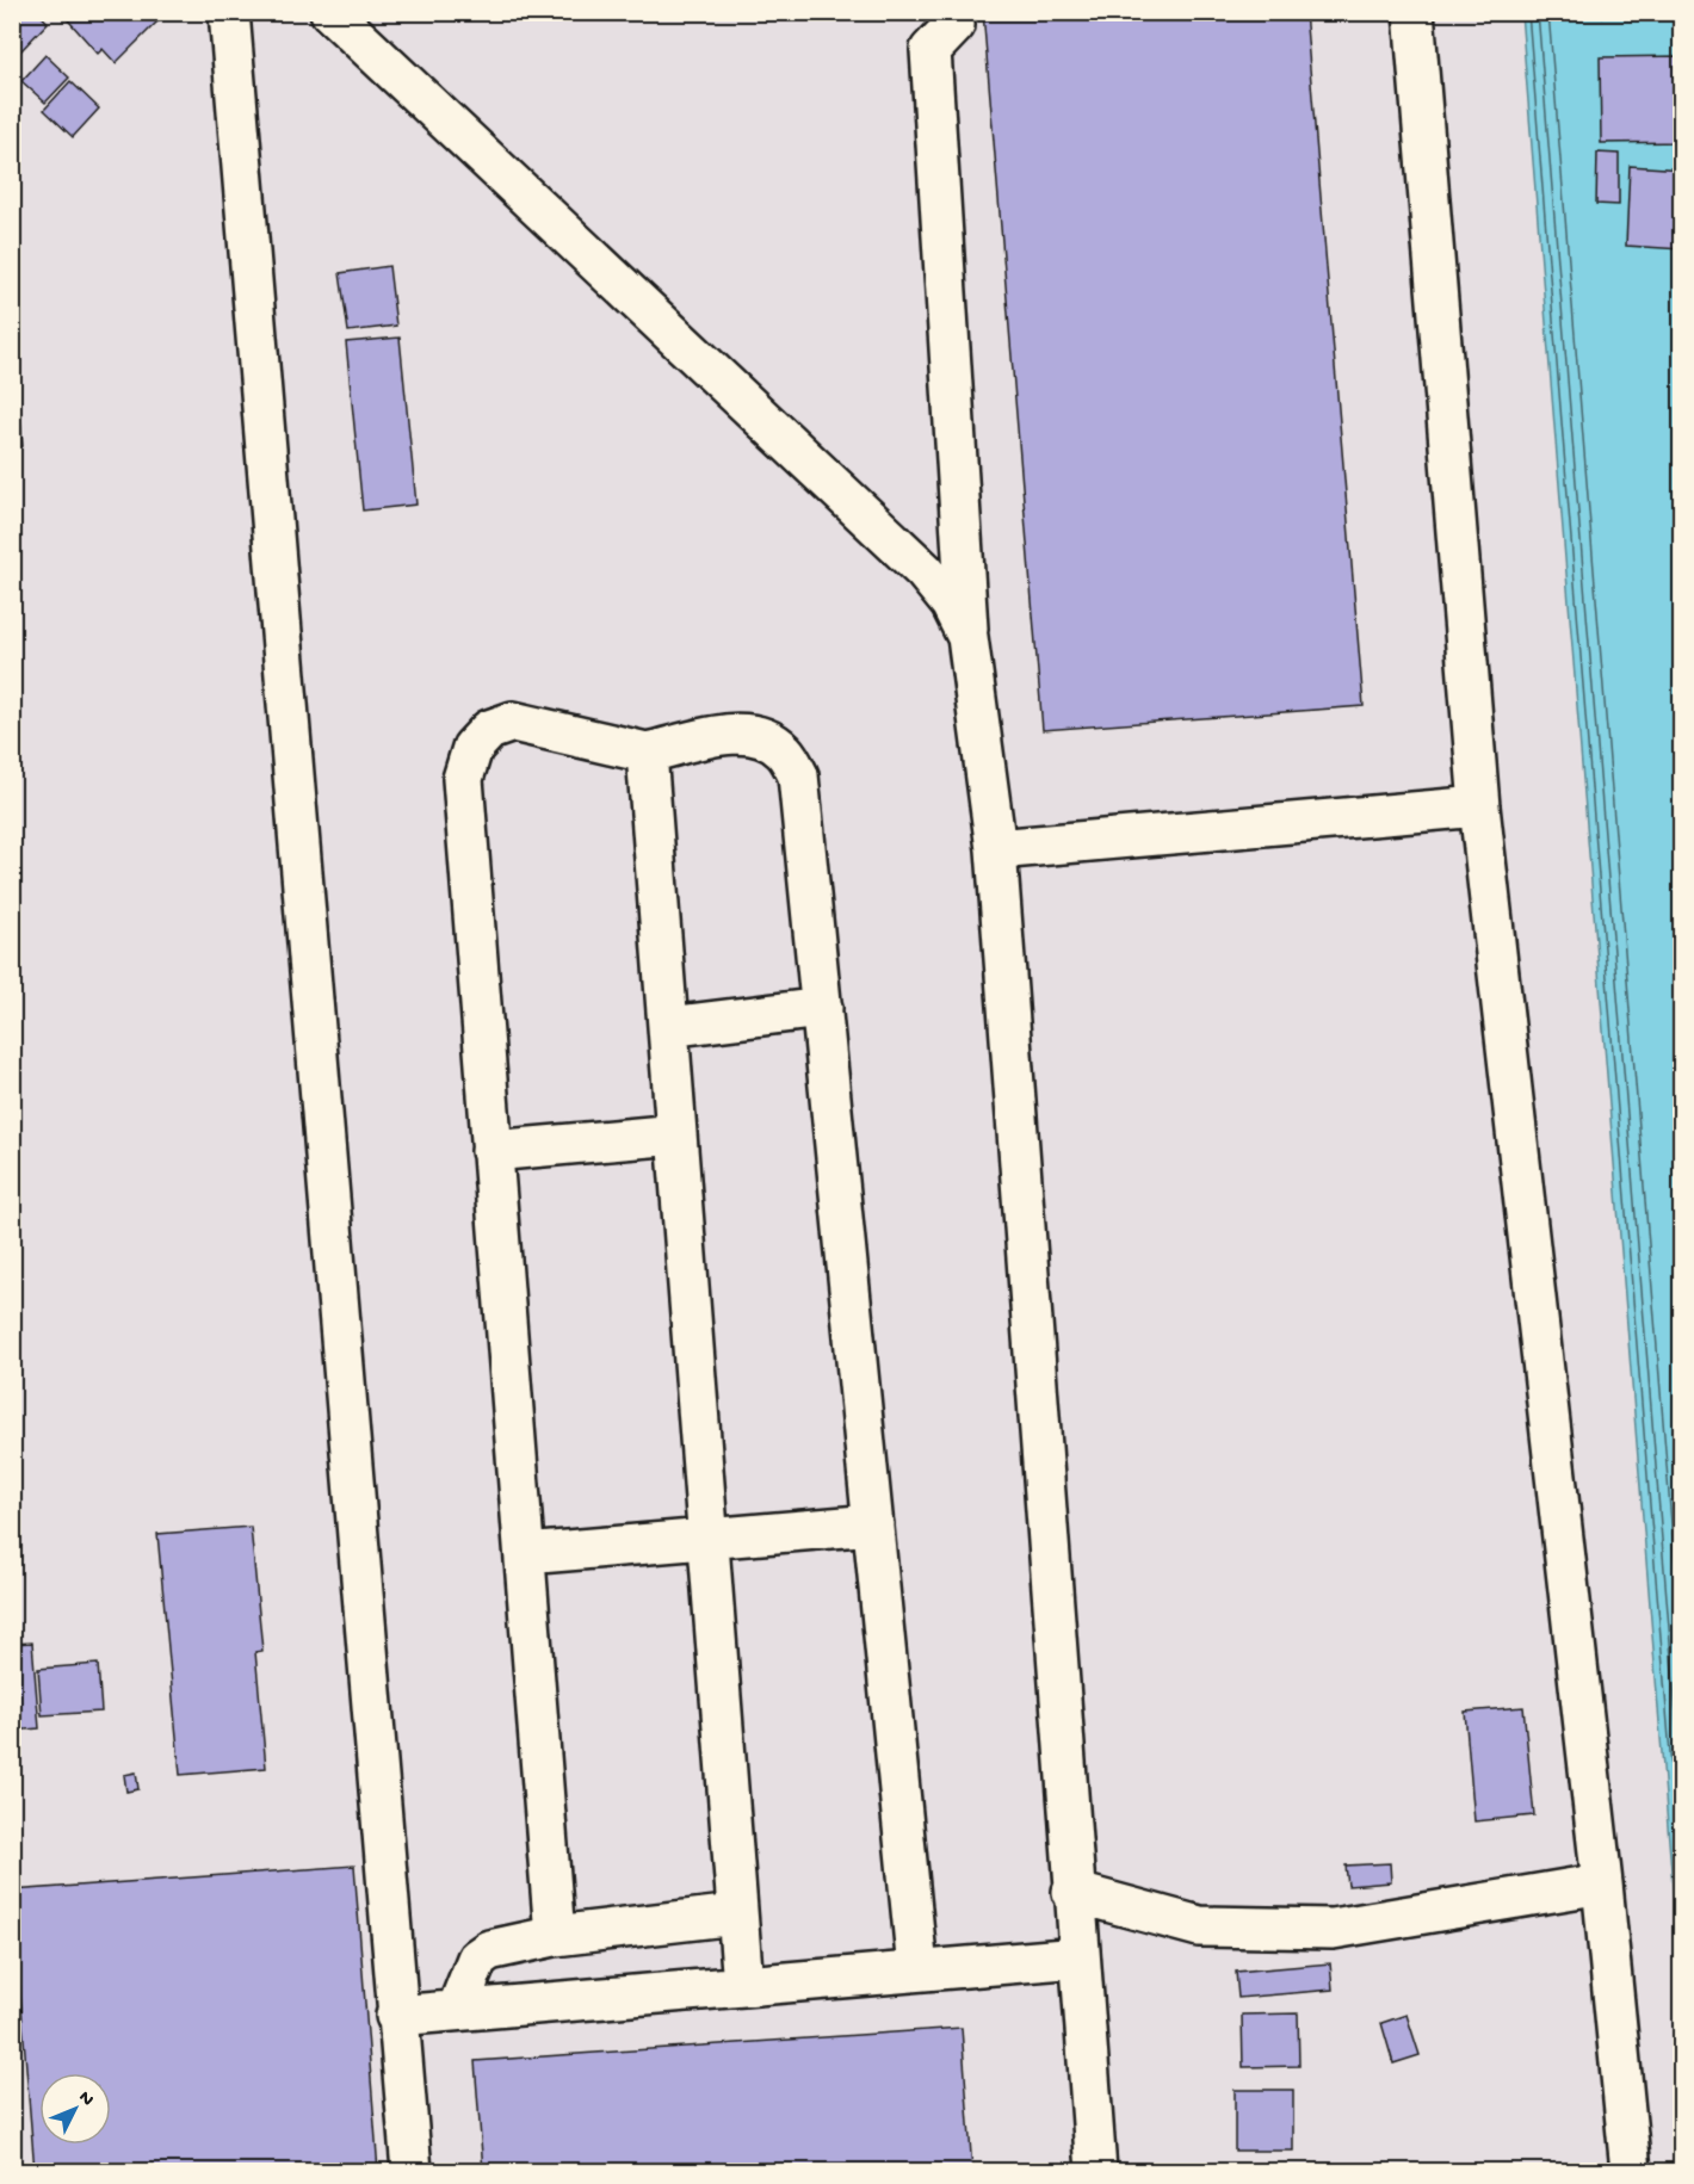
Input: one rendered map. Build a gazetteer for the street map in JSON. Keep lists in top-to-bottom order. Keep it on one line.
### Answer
{"north":"top right"}
